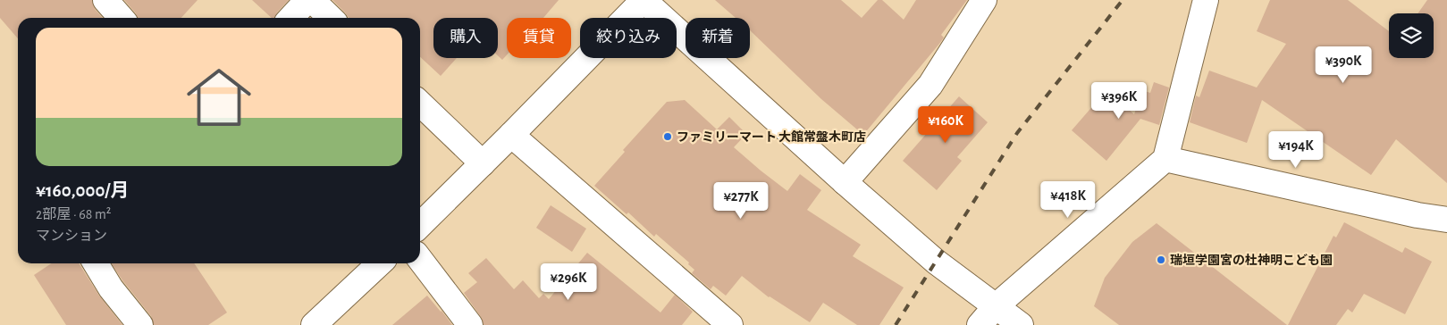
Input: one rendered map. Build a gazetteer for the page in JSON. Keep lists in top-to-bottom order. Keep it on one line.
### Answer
{"places":["ファミリーマート 大館常盤木町店","瑞垣学園宮の杜神明こども園"],"page":{"chip":["購入","賃貸","絞り込み","新着"],"list":[{"name":"¥160,000/月","note":"2部屋 · 68 m² · マンション"}],"price":["¥390K","¥396K","¥160K","¥194K","¥418K","¥277K","¥296K"]}}
